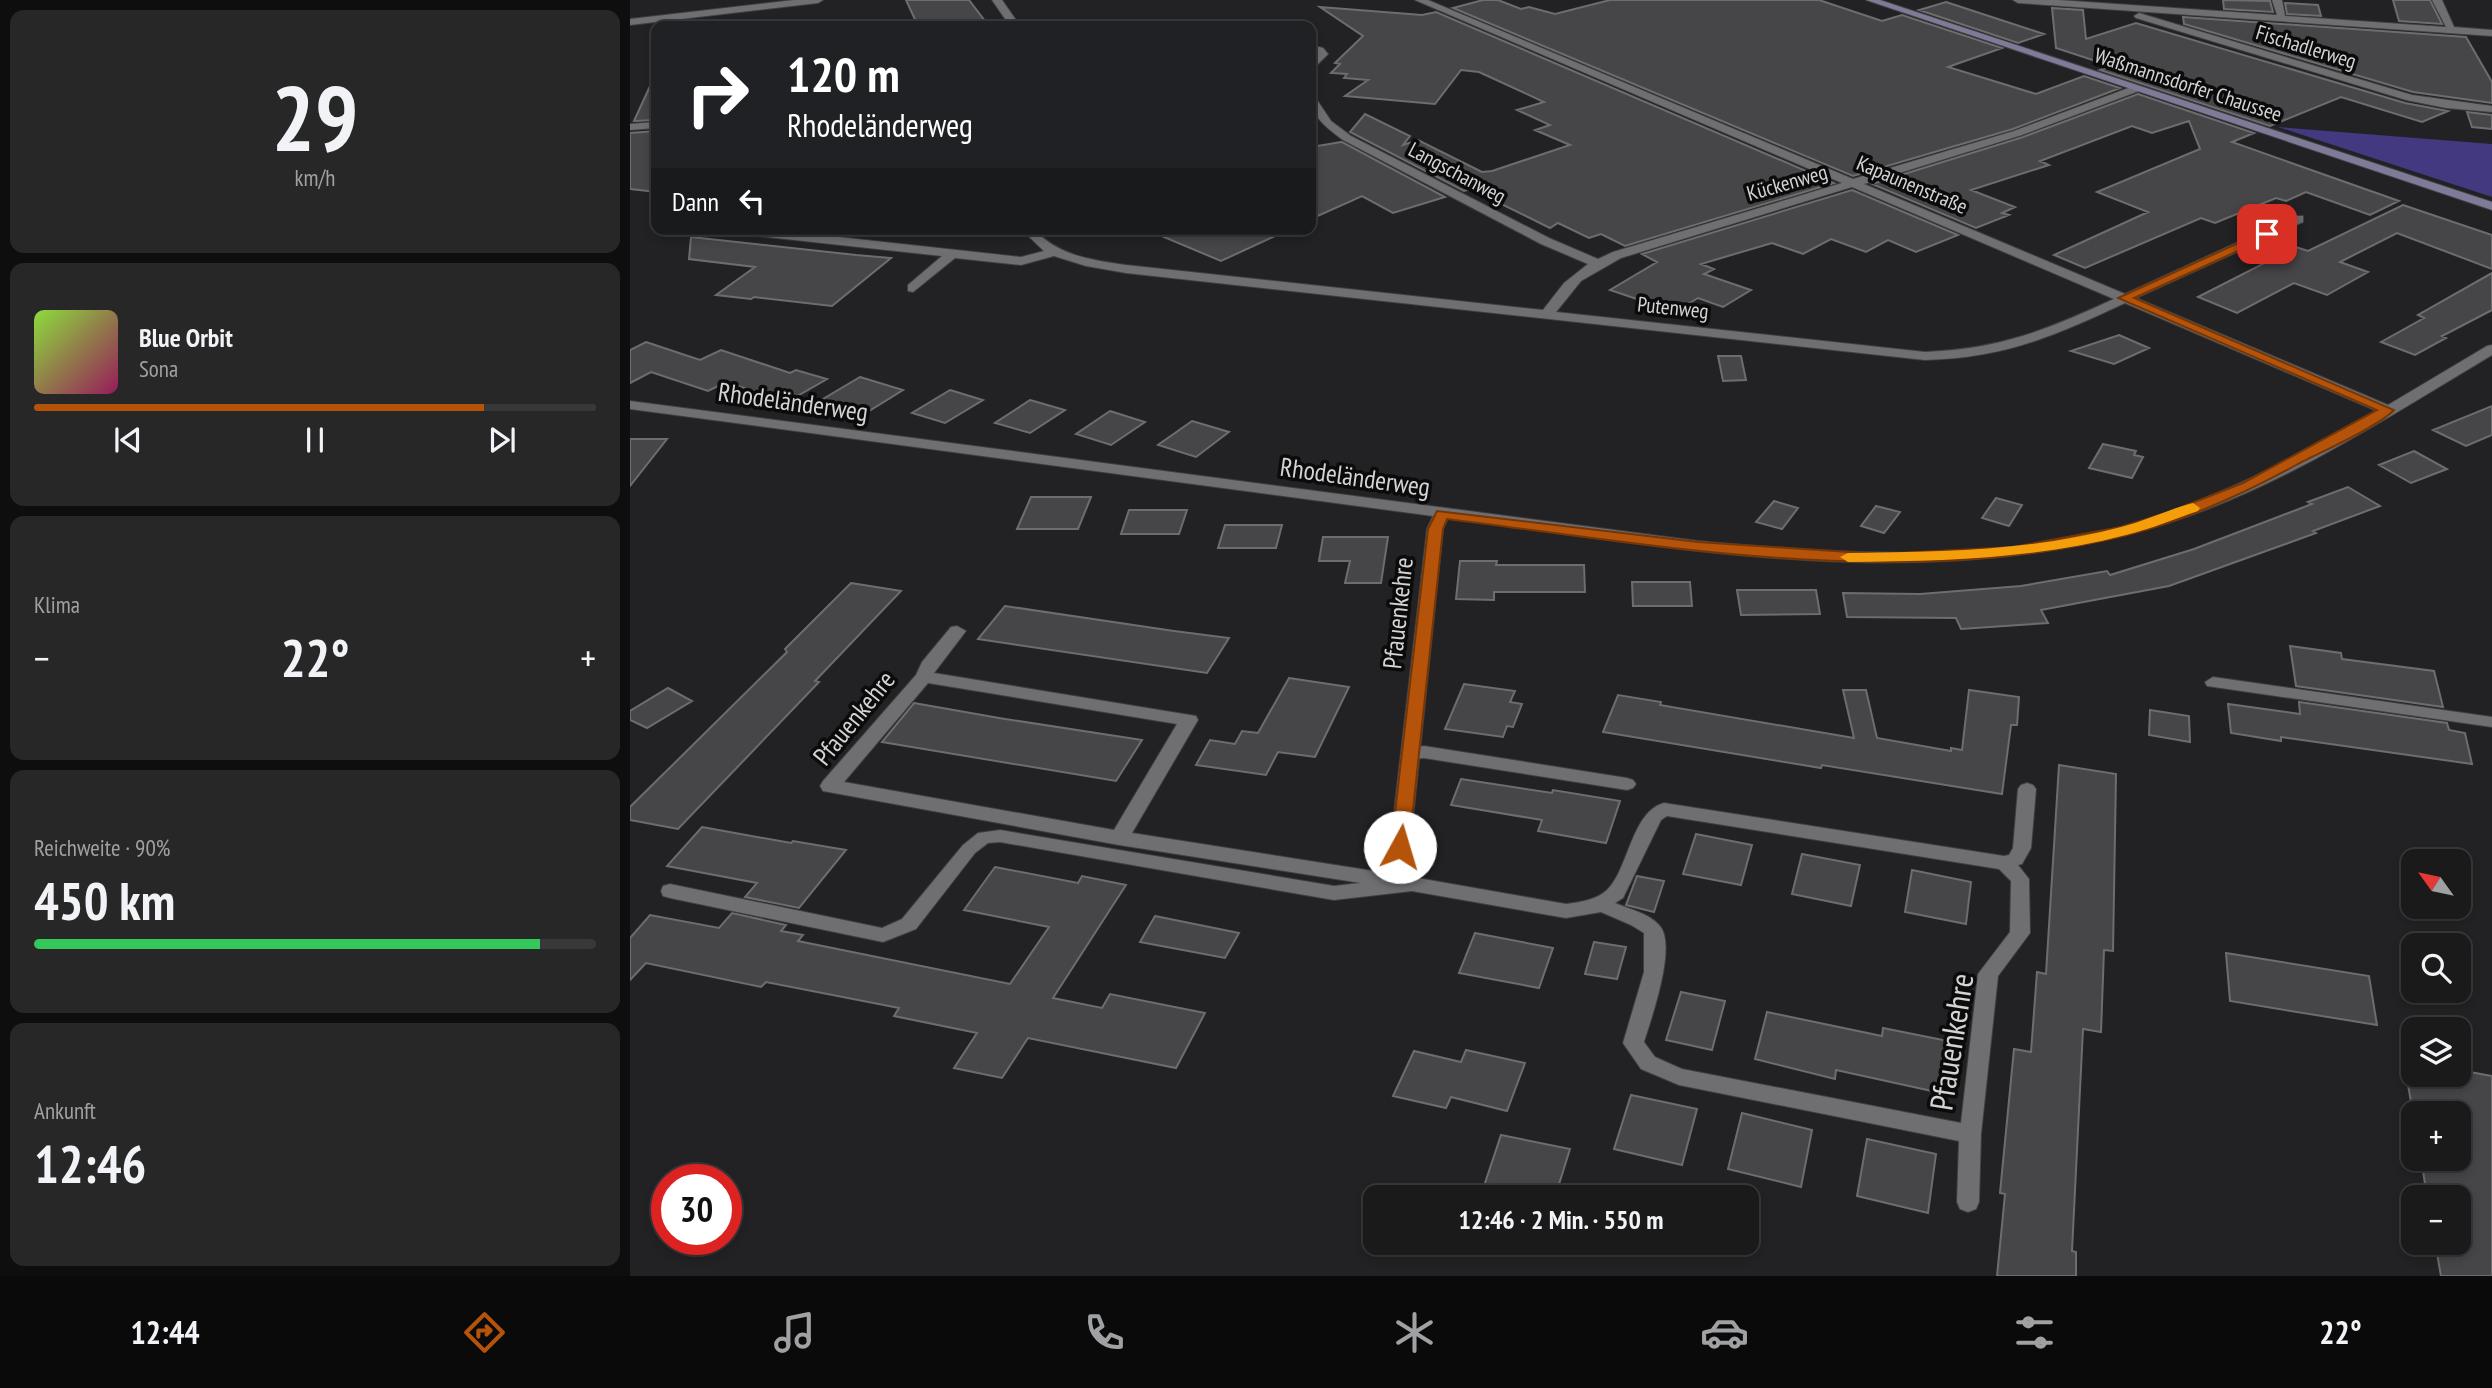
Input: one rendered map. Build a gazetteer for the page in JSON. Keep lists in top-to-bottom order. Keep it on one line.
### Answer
{"streets":{"street":["Fischadlerweg","Waßmannsdorfer Chaussee","Langschanweg","Kückenweg","Kapaunenstraße","Putenweg","Rhodeländerweg","Pfauenkehre"]},"crossings":[["Waßmannsdorfer Chaussee","Kückenweg"],["Langschanweg","Kückenweg"],["Kückenweg","Kapaunenstraße"],["Kückenweg","Putenweg"],["Kapaunenstraße","Putenweg"],["Kapaunenstraße","Rhodeländerweg"],["Rhodeländerweg","Pfauenkehre"]],"north":"top left","page":{"tile":[["29","km/h"],"Klima",["Reichweite · 90%","450 km"],["Ankunft","12:46"]],"turn":["120 m","Rhodeländerweg"],"then":"Dann","song":["Blue Orbit","Sona"],"heat":["−","22°","+"],"map_buttons":["+","−"],"limit":"30","trip":"12:46 · 2 Min. · 550 m","tabs":["12:44","22°"]}}
